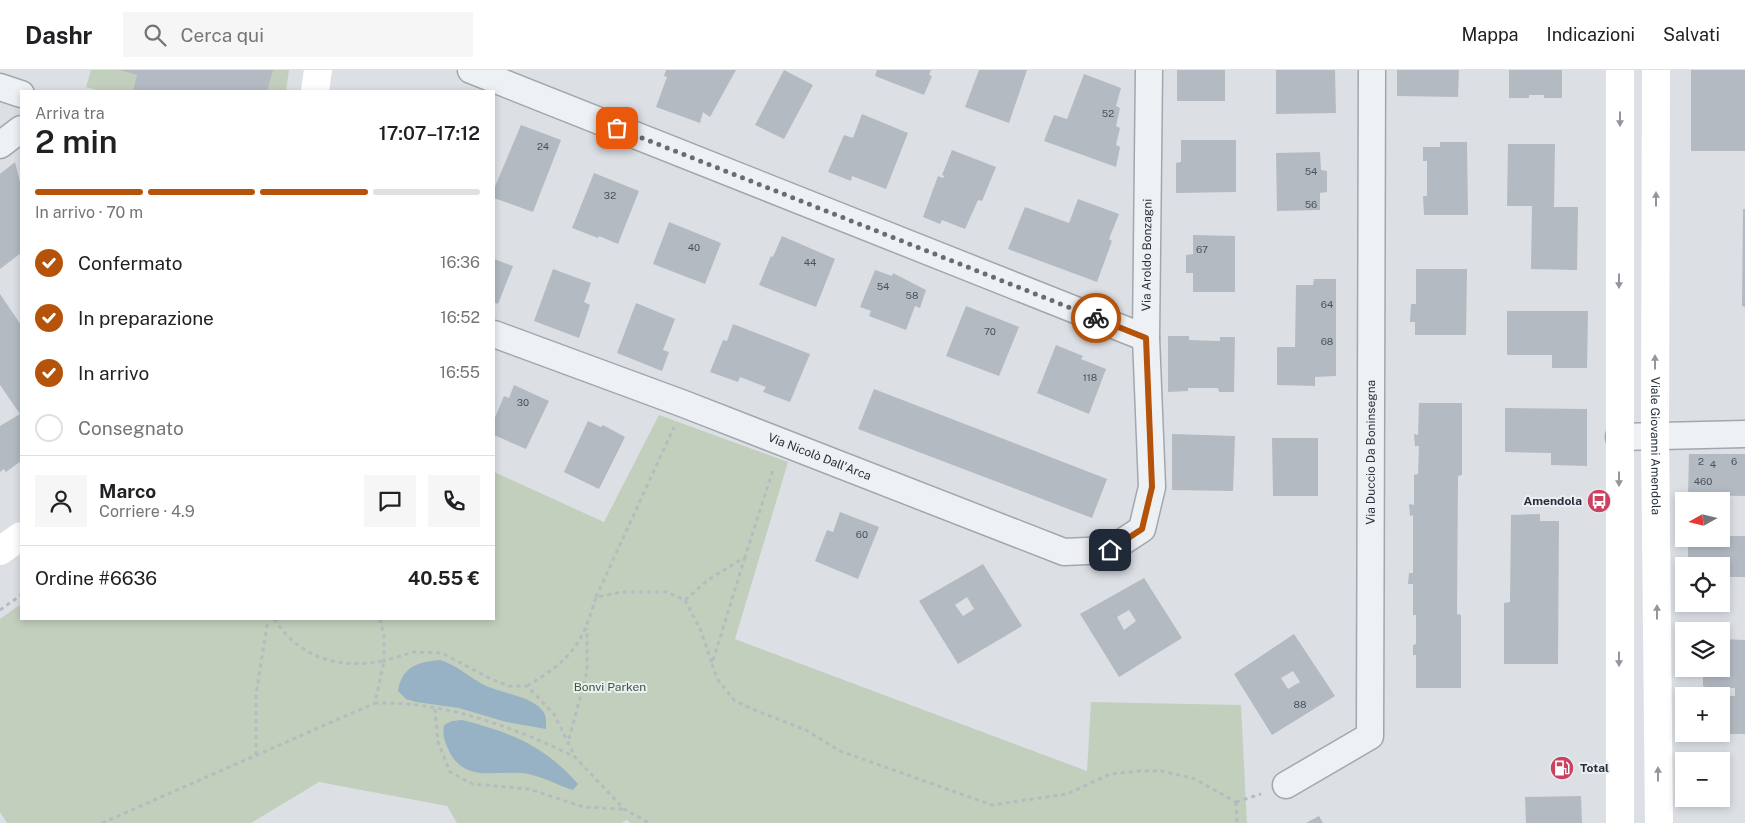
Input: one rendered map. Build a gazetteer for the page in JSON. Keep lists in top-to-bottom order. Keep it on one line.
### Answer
{"streets":{"main road":["Viale Giovanni Amendola"],"street":["Via Aroldo Bonzagni","Via Duccio Da Boninsegna","Via Nicolò Dall'Arca"]},"crossings":[["Via Aroldo Bonzagni","Via Nicolò Dall'Arca"]],"parks":["Bonvi Parken"],"places":{"bus stop":["Amendola"],"fuel station":["Total"]},"house_numbers":["52","24","54","32","56","40","67","44","54","58","64","70","68","118","30","2","6","4","460","60","88"],"north":"left","page":{"header":"Dashr","search":"Cerca qui","nav":["Mappa","Indicazioni","Salvati"],"heading":["2 min","Arriva tra","17:07–17:12"],"panel":["Marco","Corriere · 4.9","Ordine #6636","40.55 €"],"bar":"In arrivo · 70 m","list":[["Confermato","16:36"],["In preparazione","16:52"],["In arrivo","16:55"],"Consegnato"],"map_buttons":["+","−"]}}
